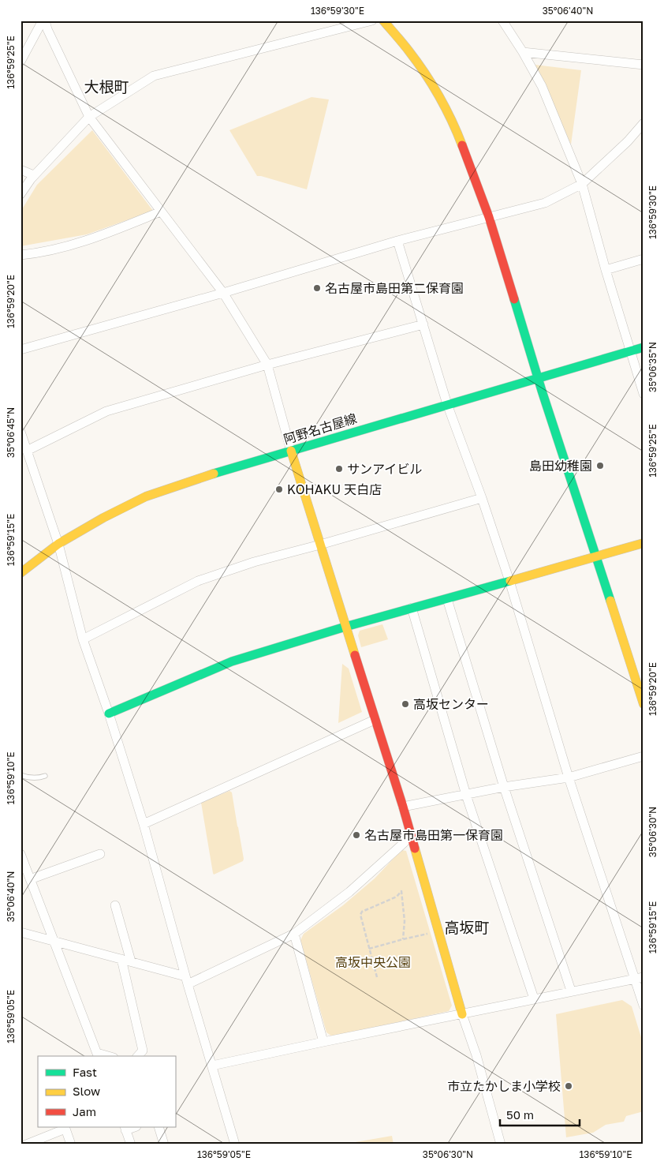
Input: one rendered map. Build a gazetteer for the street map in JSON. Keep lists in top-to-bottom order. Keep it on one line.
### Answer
{"streets":{"street":["阿野名古屋線"]},"districts":["大根町","高坂町"],"parks":["高坂中央公園"],"places":["名古屋市島田第二保育園","島田幼稚園","サンアイビル","KOHAKU 天白店","高坂センター","名古屋市島田第一保育園","市立たかしま小学校"],"legend":["Fast","Slow","Jam"],"scale_bar":"50 m","coordinates":["136°59'30\"E","35°06'40\"N","136°59'25\"E","136°59'20\"E","35°06'35\"N","35°06'45\"N","136°59'15\"E","136°59'10\"E","35°06'30\"N","136°59'05\"E"]}
